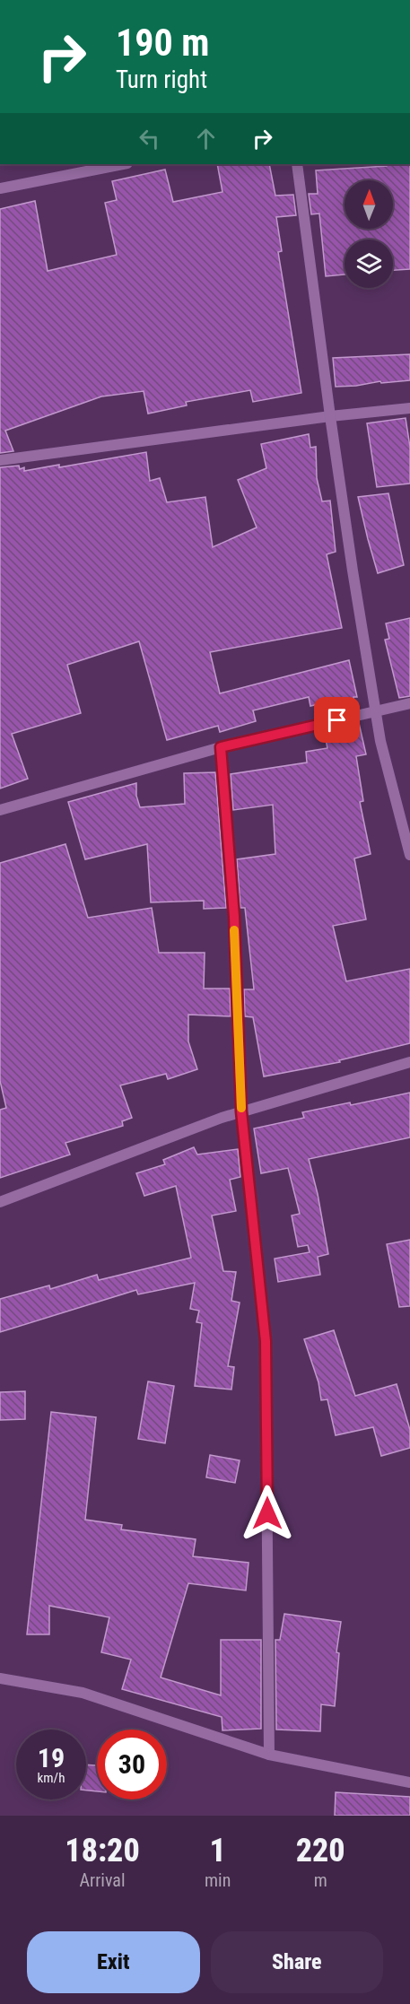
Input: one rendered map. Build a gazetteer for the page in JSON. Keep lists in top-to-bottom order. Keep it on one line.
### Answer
{"north":"top","page":{"turn":["190 m","Turn right"],"speed":"19 km/h","limit":"30","eta":["18:20","Arrival","1","min","220","m"],"buttons":["Exit","Share"]}}
